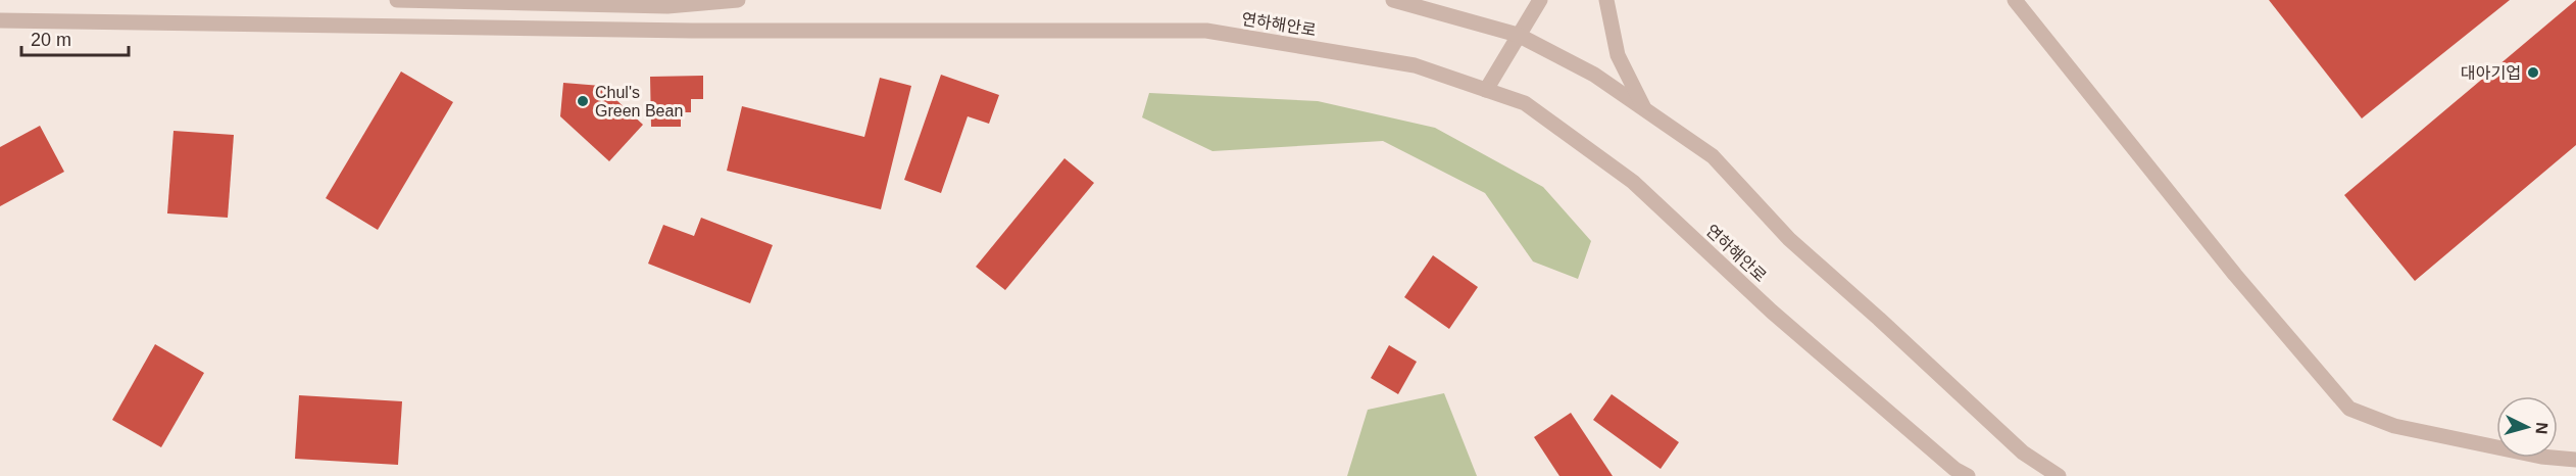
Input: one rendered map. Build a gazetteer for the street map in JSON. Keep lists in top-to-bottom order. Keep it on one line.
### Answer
{"streets":{"street":["연하해안로"]},"places":["대아기업","Chul's Green Bean"],"scale_bar":"20 m","north":"right"}
